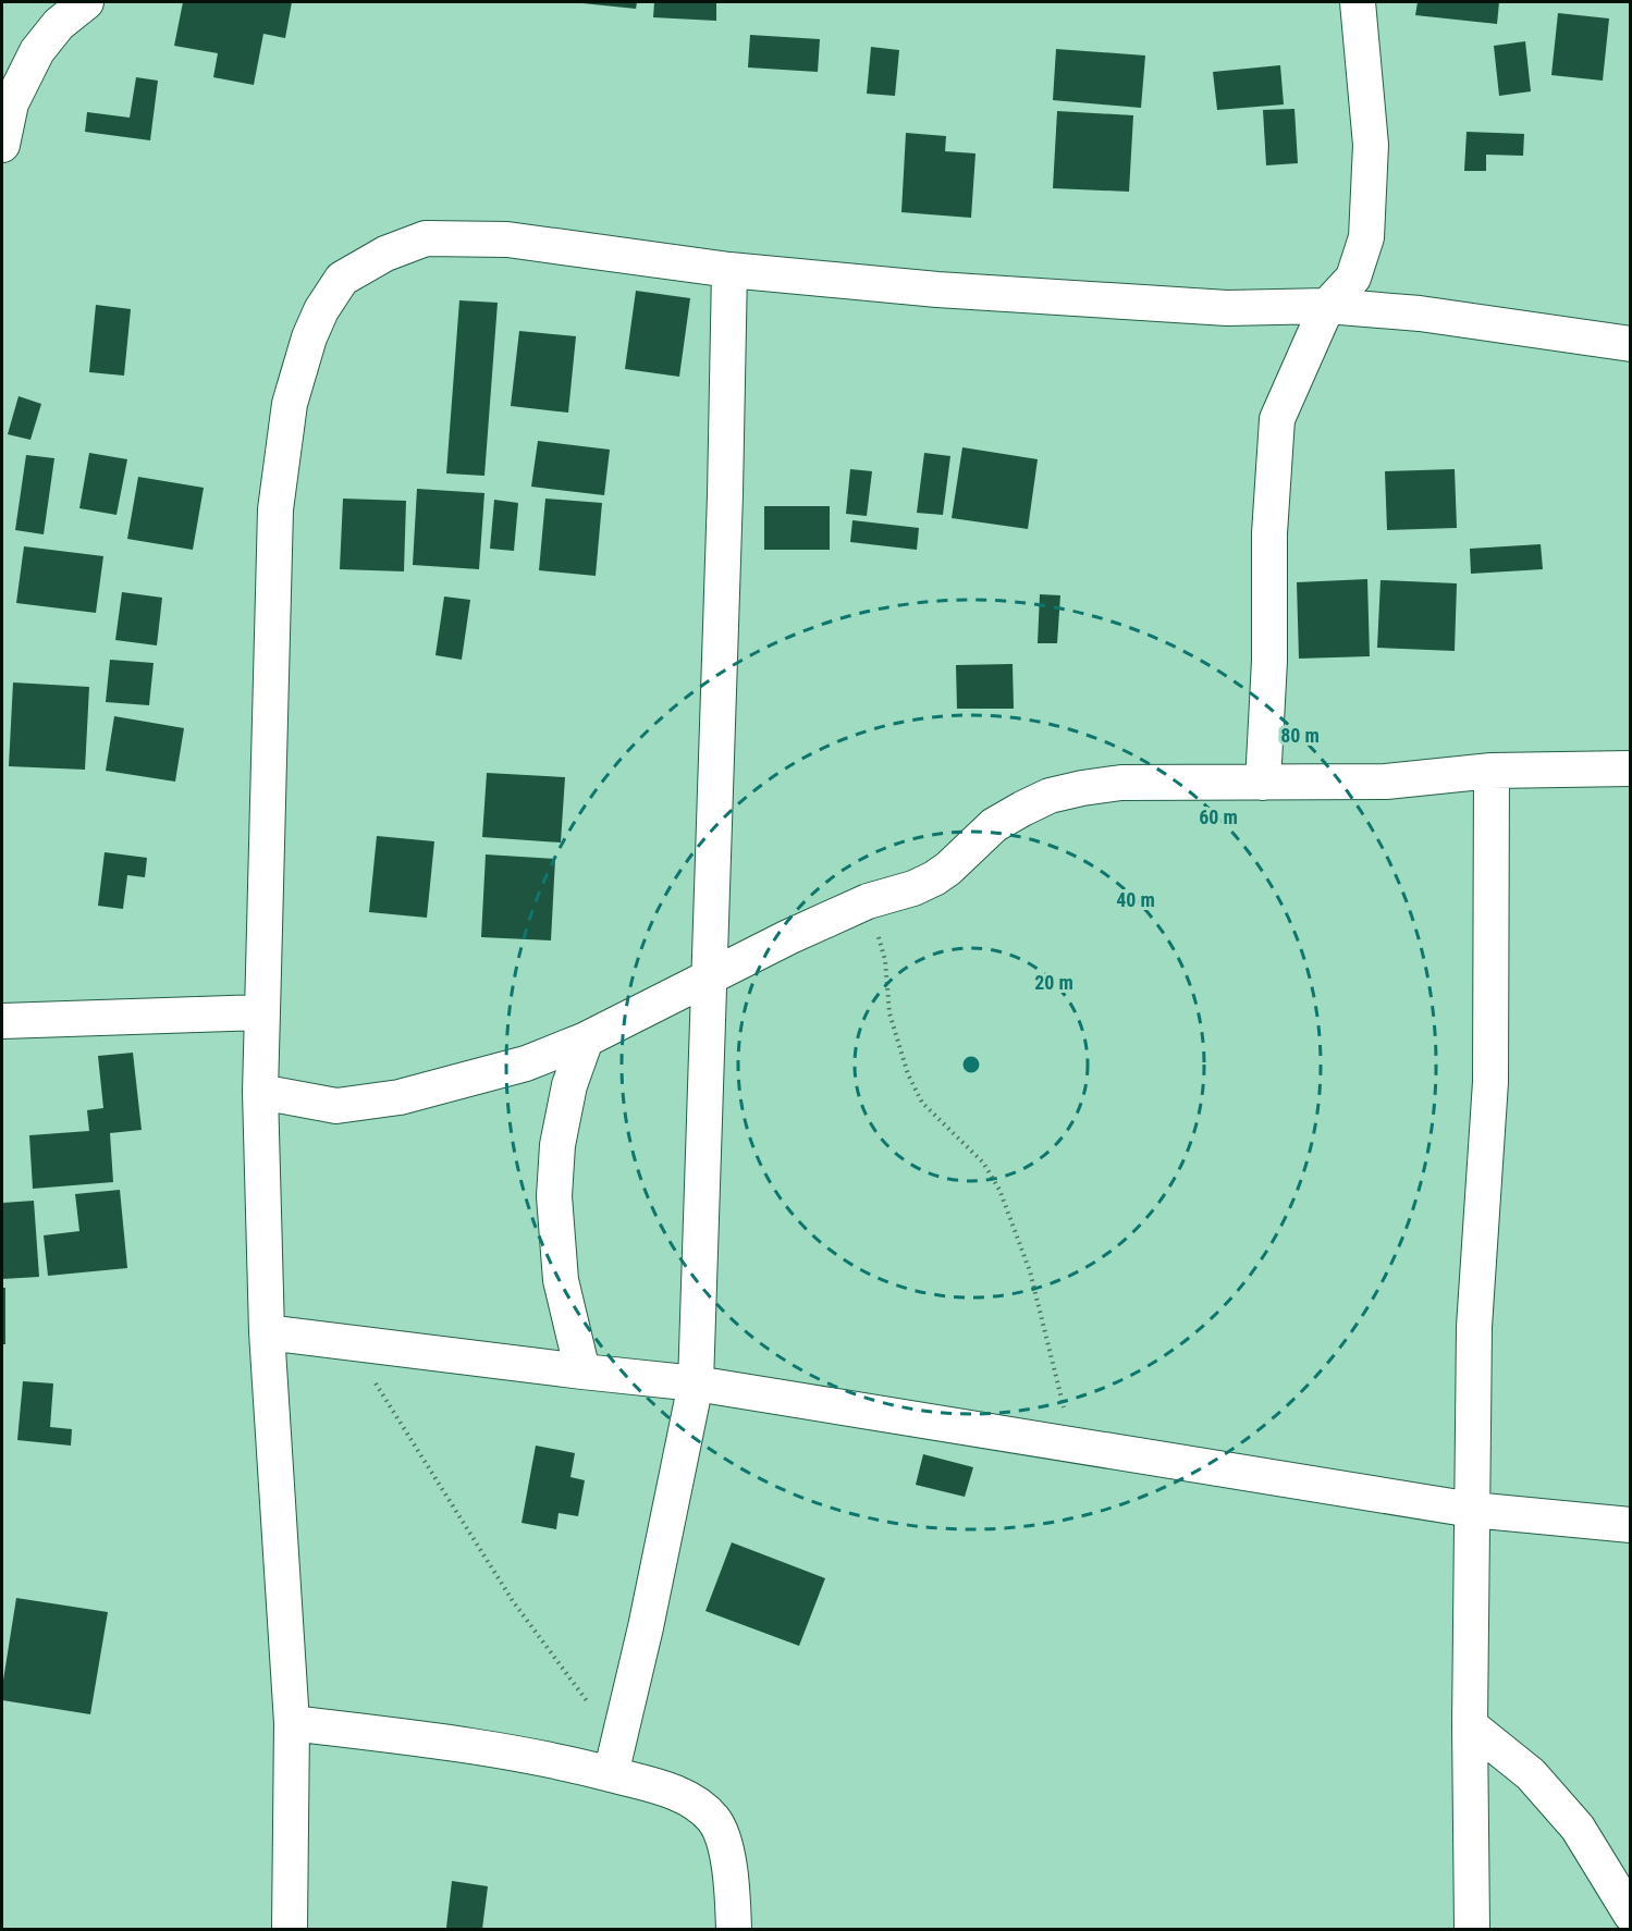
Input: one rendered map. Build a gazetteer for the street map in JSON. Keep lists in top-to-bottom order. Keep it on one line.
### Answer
{"rings":["80 m","60 m","40 m","20 m"]}
